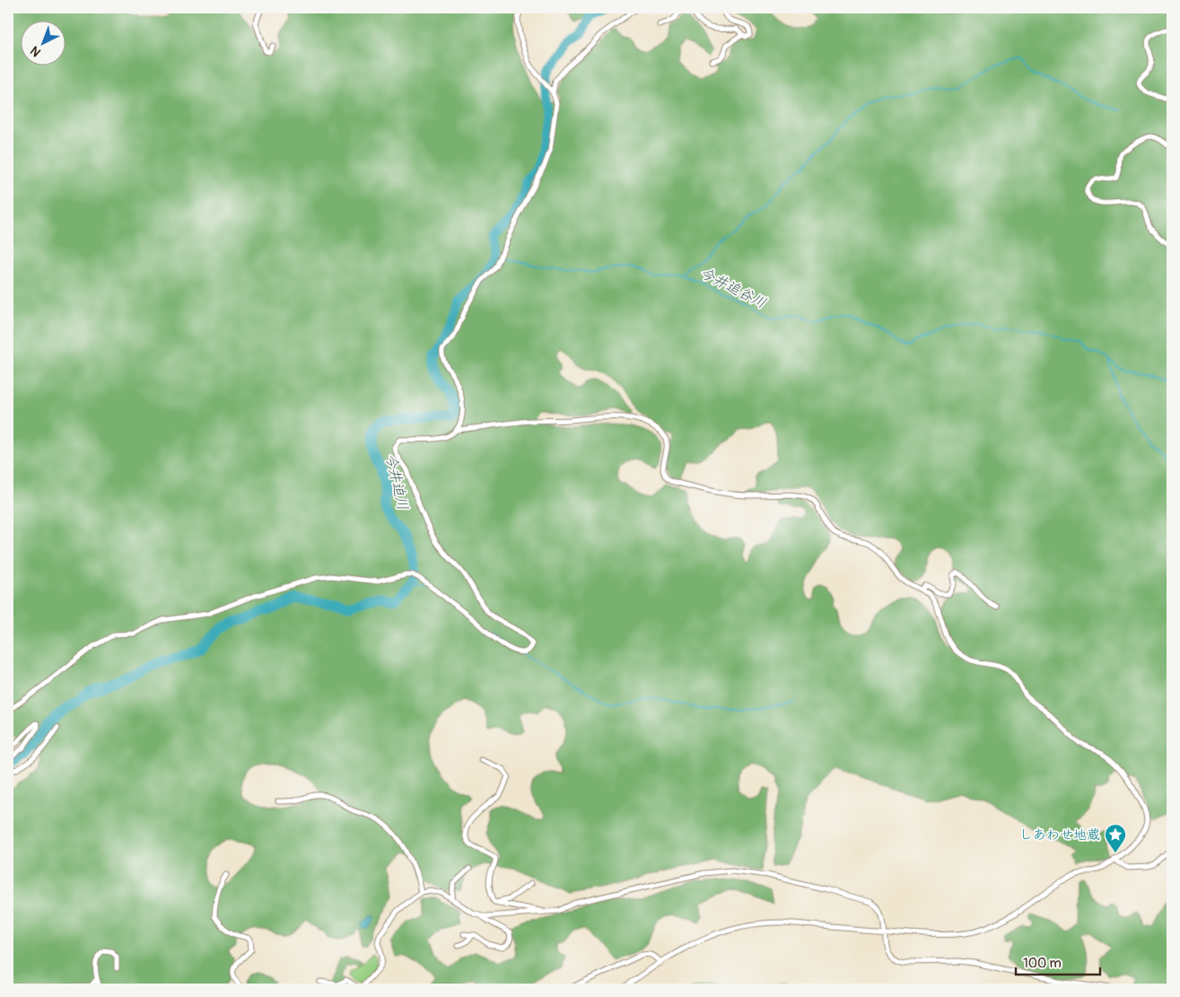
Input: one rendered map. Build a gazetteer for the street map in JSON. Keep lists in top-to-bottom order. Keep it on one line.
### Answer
{"water":["今井追谷川","今井迫川"],"places":{"place":["しあわせ地蔵"]},"scale_bar":"100 m","north":"bottom left"}
